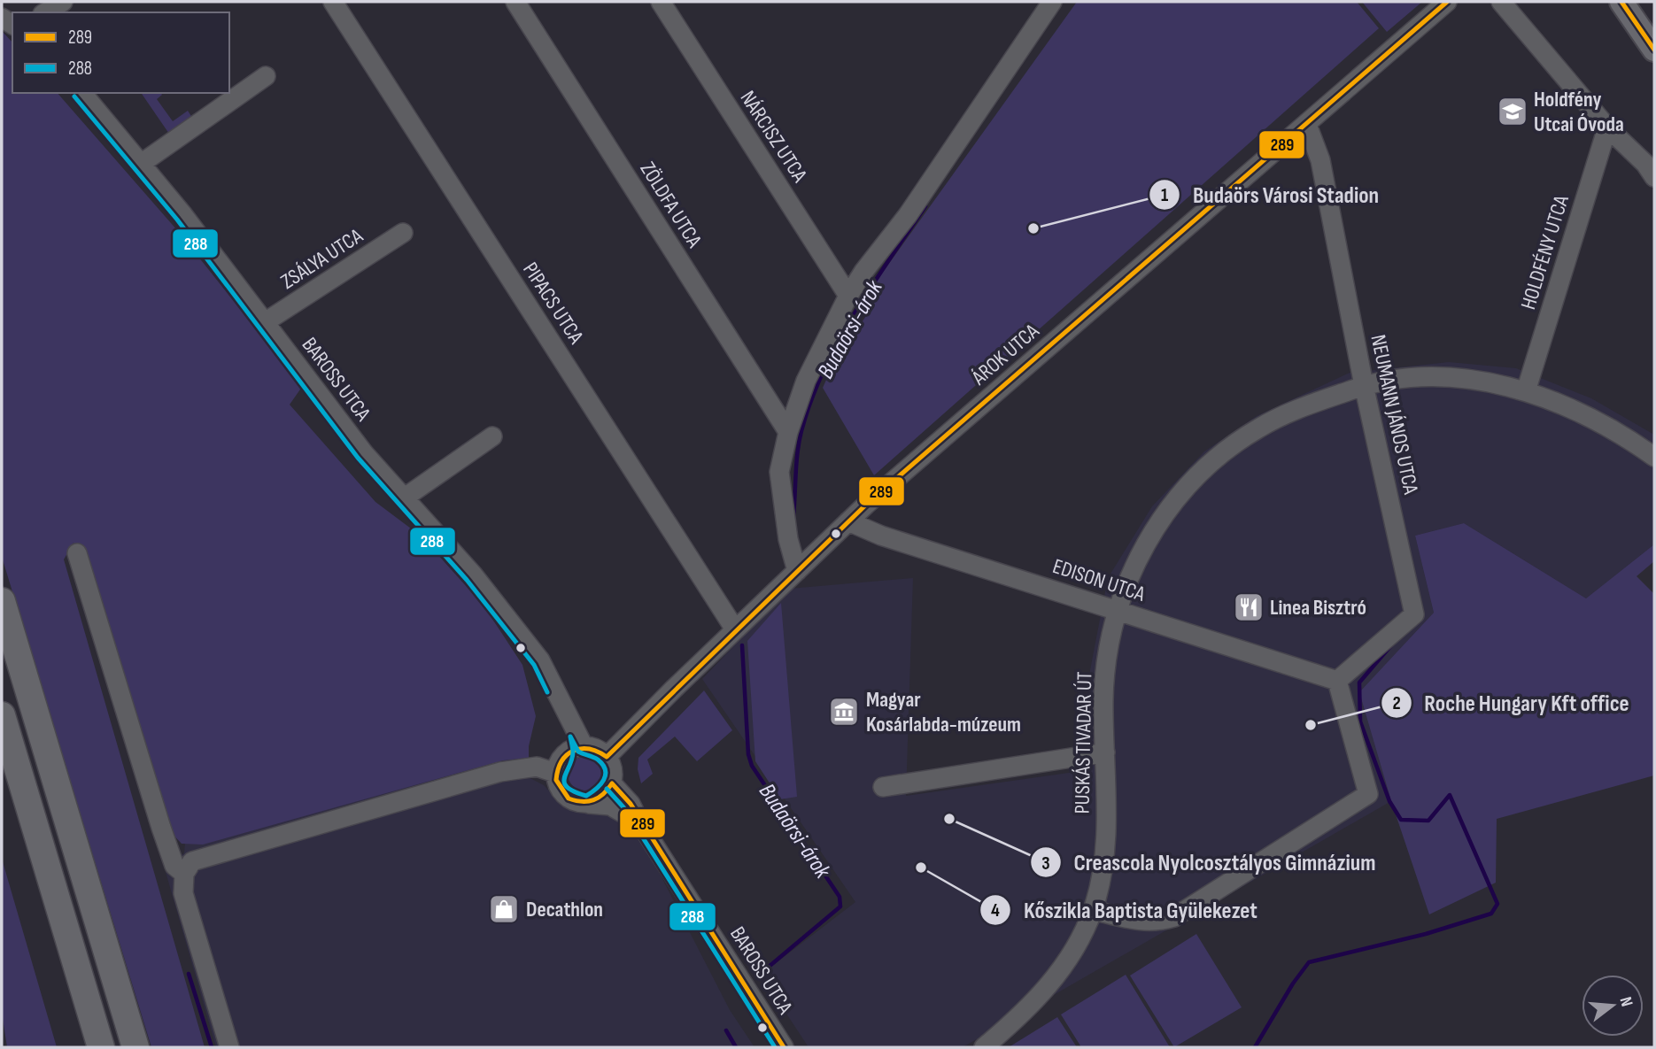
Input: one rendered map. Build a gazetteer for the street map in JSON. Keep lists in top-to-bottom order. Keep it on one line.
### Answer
{"streets":{"street":["NÁRCISZ UTCA","ZÖLDFA UTCA","HOLDFÉNY UTCA","ZSÁLYA UTCA","PIPACS UTCA","ÁROK UTCA","BAROSS UTCA","NEUMANN JÁNOS UTCA","EDISON UTCA","PUSKÁS TIVADAR ÚT"]},"crossings":[["HOLDFÉNY UTCA","PUSKÁS TIVADAR ÚT"],["ZSÁLYA UTCA","BAROSS UTCA"],["PIPACS UTCA","ÁROK UTCA"],["ÁROK UTCA","BAROSS UTCA"],["ÁROK UTCA","NEUMANN JÁNOS UTCA"],["ÁROK UTCA","EDISON UTCA"],["NEUMANN JÁNOS UTCA","EDISON UTCA"],["NEUMANN JÁNOS UTCA","PUSKÁS TIVADAR ÚT"],["EDISON UTCA","PUSKÁS TIVADAR ÚT"]],"water":["Budaörsi-árok"],"places":{"school or university":["Holdfény Utcai Óvoda"],"other":["Budaörs Városi Stadion","Roche Hungary Kft office","Creascola Nyolcosztályos Gimnázium","Kőszikla Baptista Gyülekezet"],"restaurant":["Linea Bisztró"],"museum":["Magyar Kosárlabda-múzeum"],"shop":["Decathlon"]},"lines":["transit line 289","transit line 288"],"legend":["289","288"],"north":"right"}
